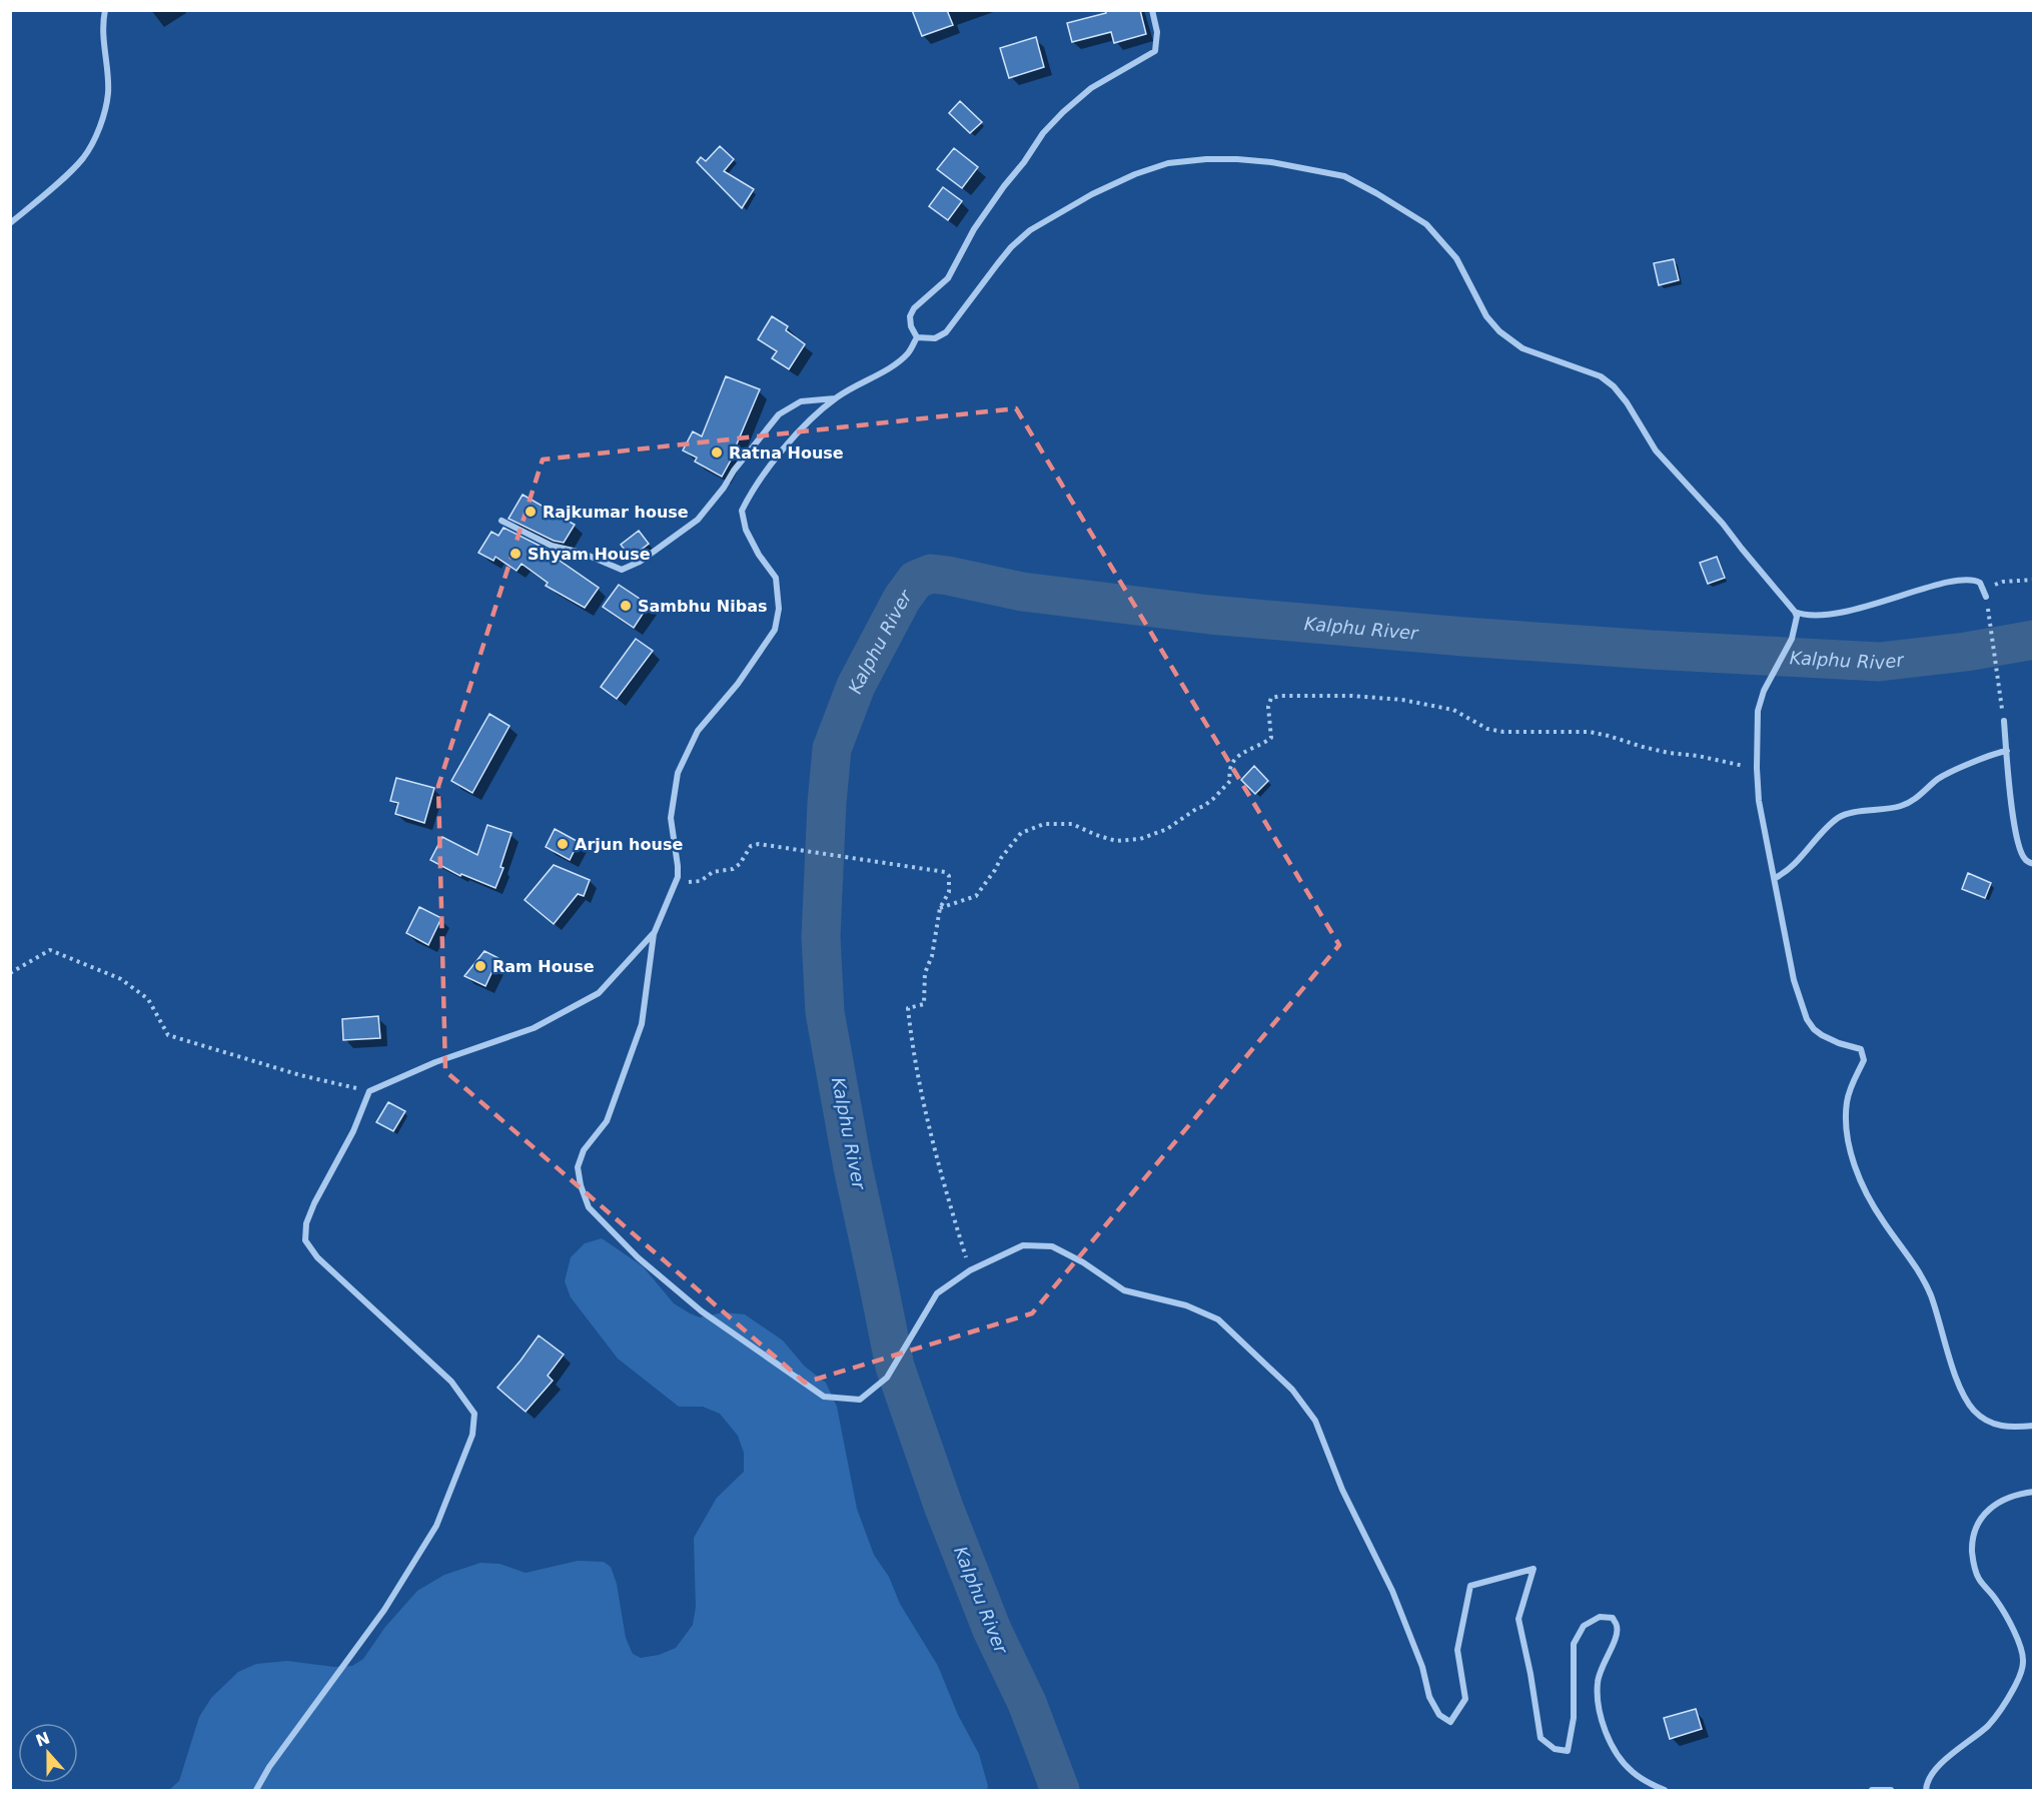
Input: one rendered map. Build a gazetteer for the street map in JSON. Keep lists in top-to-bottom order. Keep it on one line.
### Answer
{"water":["Kalphu River"],"places":["Ratna House","Rajkumar house","Shyam House","Sambhu Nibas","Arjun house","Ram House"],"north":"top"}
